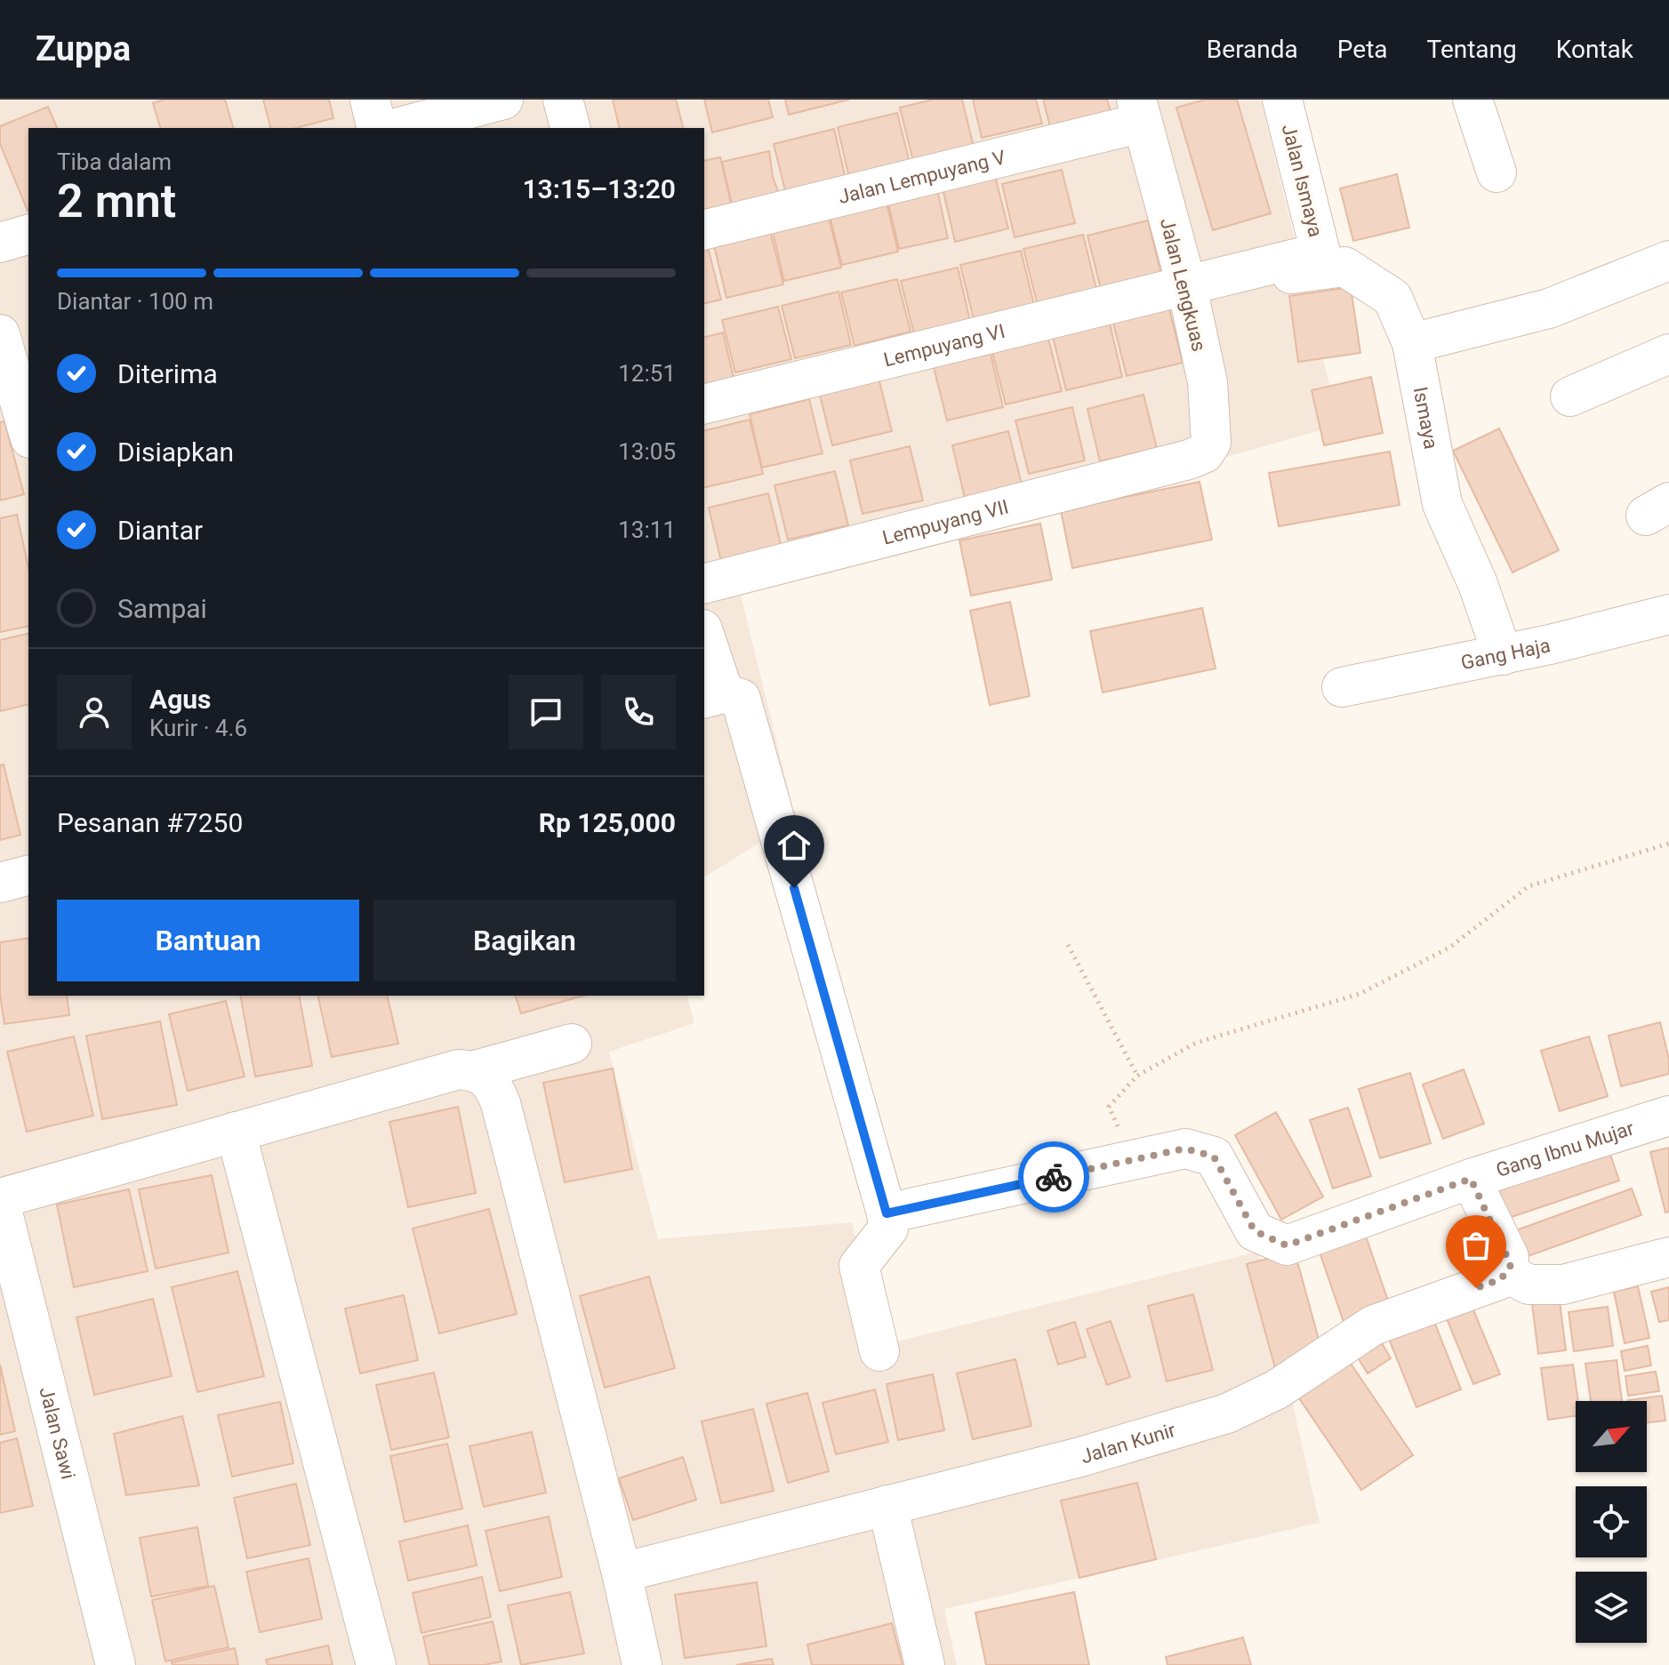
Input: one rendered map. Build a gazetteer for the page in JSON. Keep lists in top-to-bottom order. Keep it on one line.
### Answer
{"streets":{"street":["Jalan Lempuyang V","Jalan Ismaya","Jalan Lengkuas","Lempuyang VI","Ismaya","Lempuyang VII","Gang Haja","Gang Ibnu Mujar","Jalan Sawi","Jalan Kunir"]},"crossings":[["Jalan Lempuyang V","Jalan Lengkuas"],["Jalan Ismaya","Jalan Lengkuas"],["Jalan Ismaya","Lempuyang VI"],["Jalan Ismaya","Ismaya"],["Jalan Lengkuas","Lempuyang VI"],["Jalan Lengkuas","Lempuyang VII"],["Ismaya","Gang Haja"]],"north":"top right","page":{"header":"Zuppa","nav":["Beranda","Peta","Tentang","Kontak"],"heading":["2 mnt","Tiba dalam","13:15–13:20"],"panel":["Agus","Kurir · 4.6","Pesanan #7250","Rp 125,000"],"bar":"Diantar · 100 m","list":[["Diterima","12:51"],["Disiapkan","13:05"],["Diantar","13:11"],"Sampai"],"buttons":["Bantuan","Bagikan"]}}
